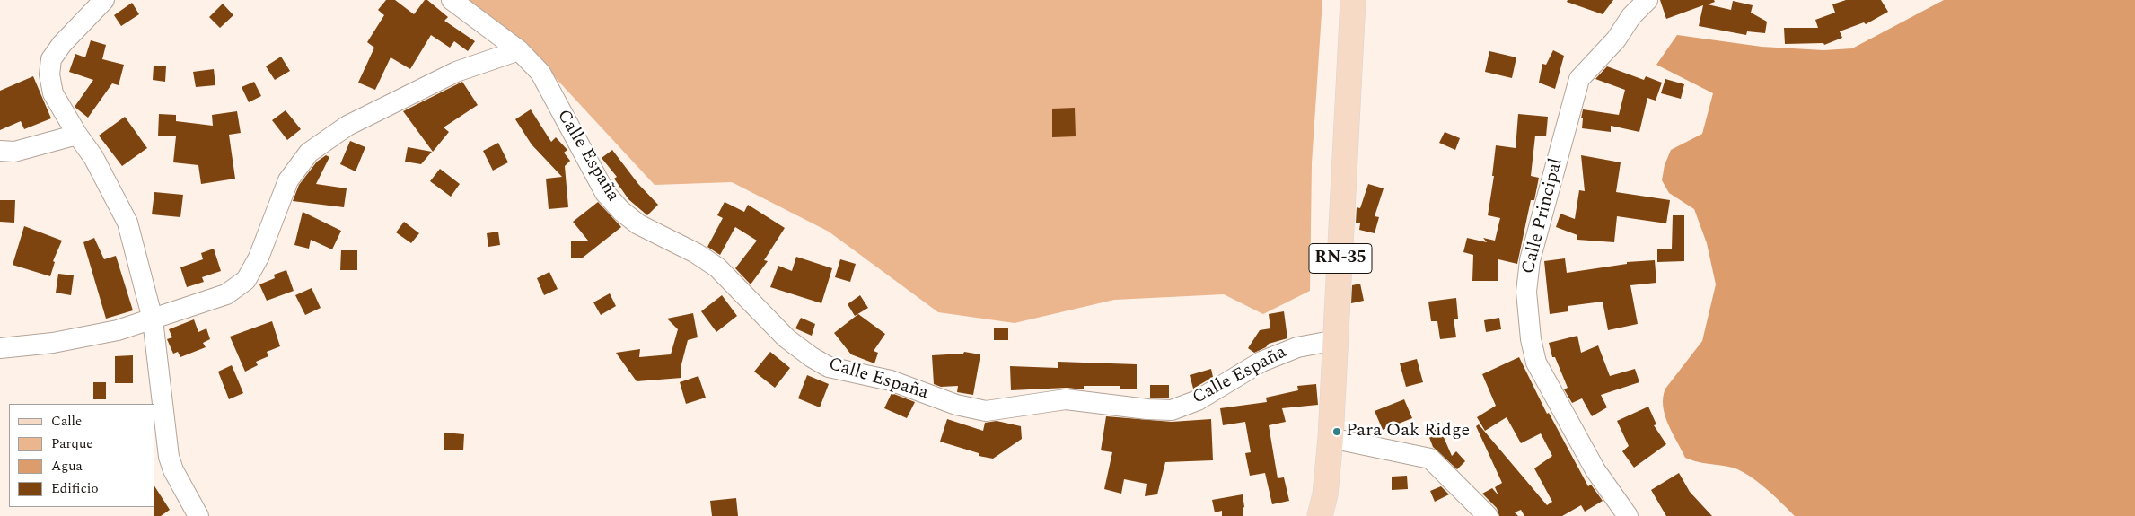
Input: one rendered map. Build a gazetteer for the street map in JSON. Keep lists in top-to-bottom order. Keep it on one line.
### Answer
{"streets":{"main road":["RN-35"],"street":["Calle España","Calle Principal"]},"crossings":[["Calle España","RN-35"]],"places":["Para Oak Ridge"],"legend":["Calle","Parque","Agua","Edificio"]}
